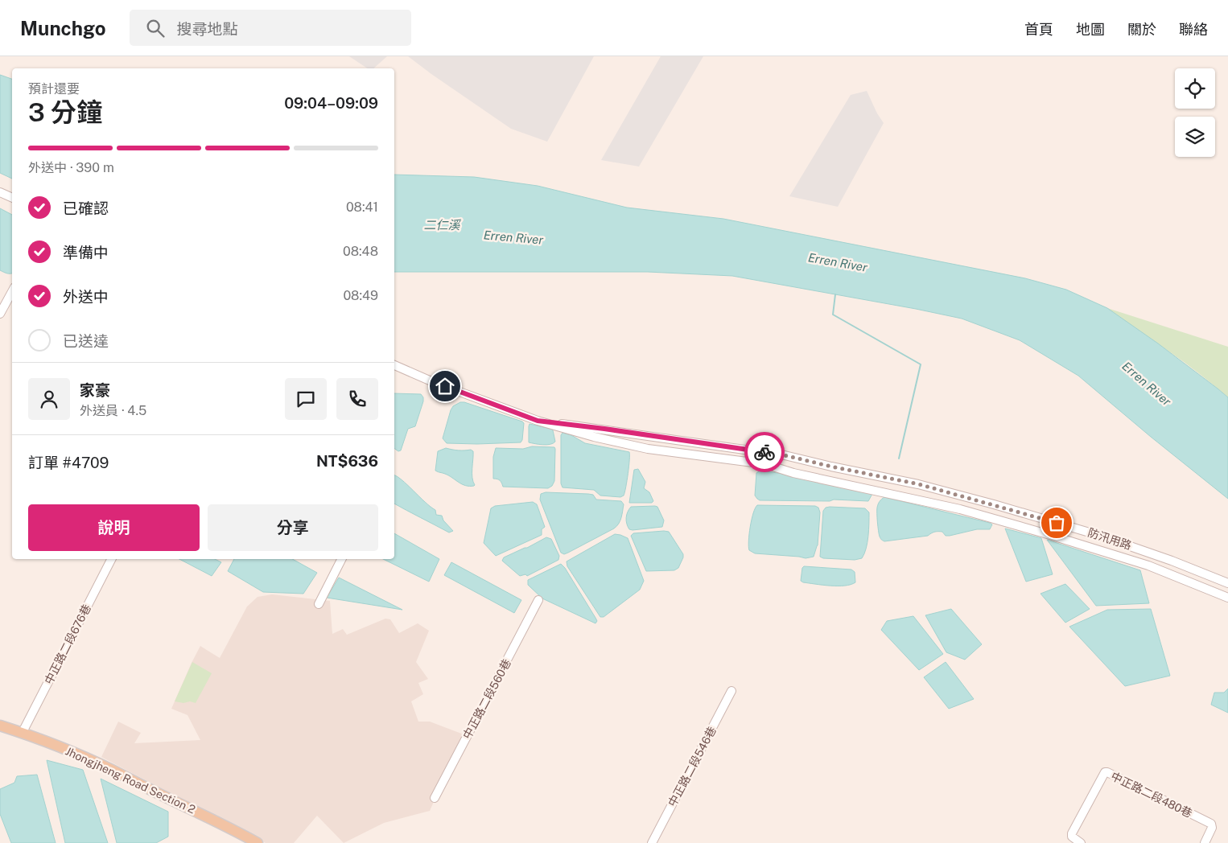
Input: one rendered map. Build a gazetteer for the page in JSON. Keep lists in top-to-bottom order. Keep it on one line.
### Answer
{"streets":{"main road":["Jhongjheng Road Section 2"],"street":["防汛用路","中正路二段676巷","中正路二段560巷","中正路二段546巷","中正路二段480巷"]},"crossings":[["中正路二段676巷","Jhongjheng Road Section 2"]],"water":["二仁溪","Erren River"],"page":{"header":"Munchgo","search":"搜尋地點","nav":["首頁","地圖","關於","聯絡"],"heading":["3 分鐘","預計還要","09:04–09:09"],"panel":["家豪","外送員 · 4.5","訂單 #4709","NT$636"],"bar":"外送中 · 390 m","list":[["已確認","08:41"],["準備中","08:48"],["外送中","08:49"],"已送達"],"buttons":["說明","分享"]}}
